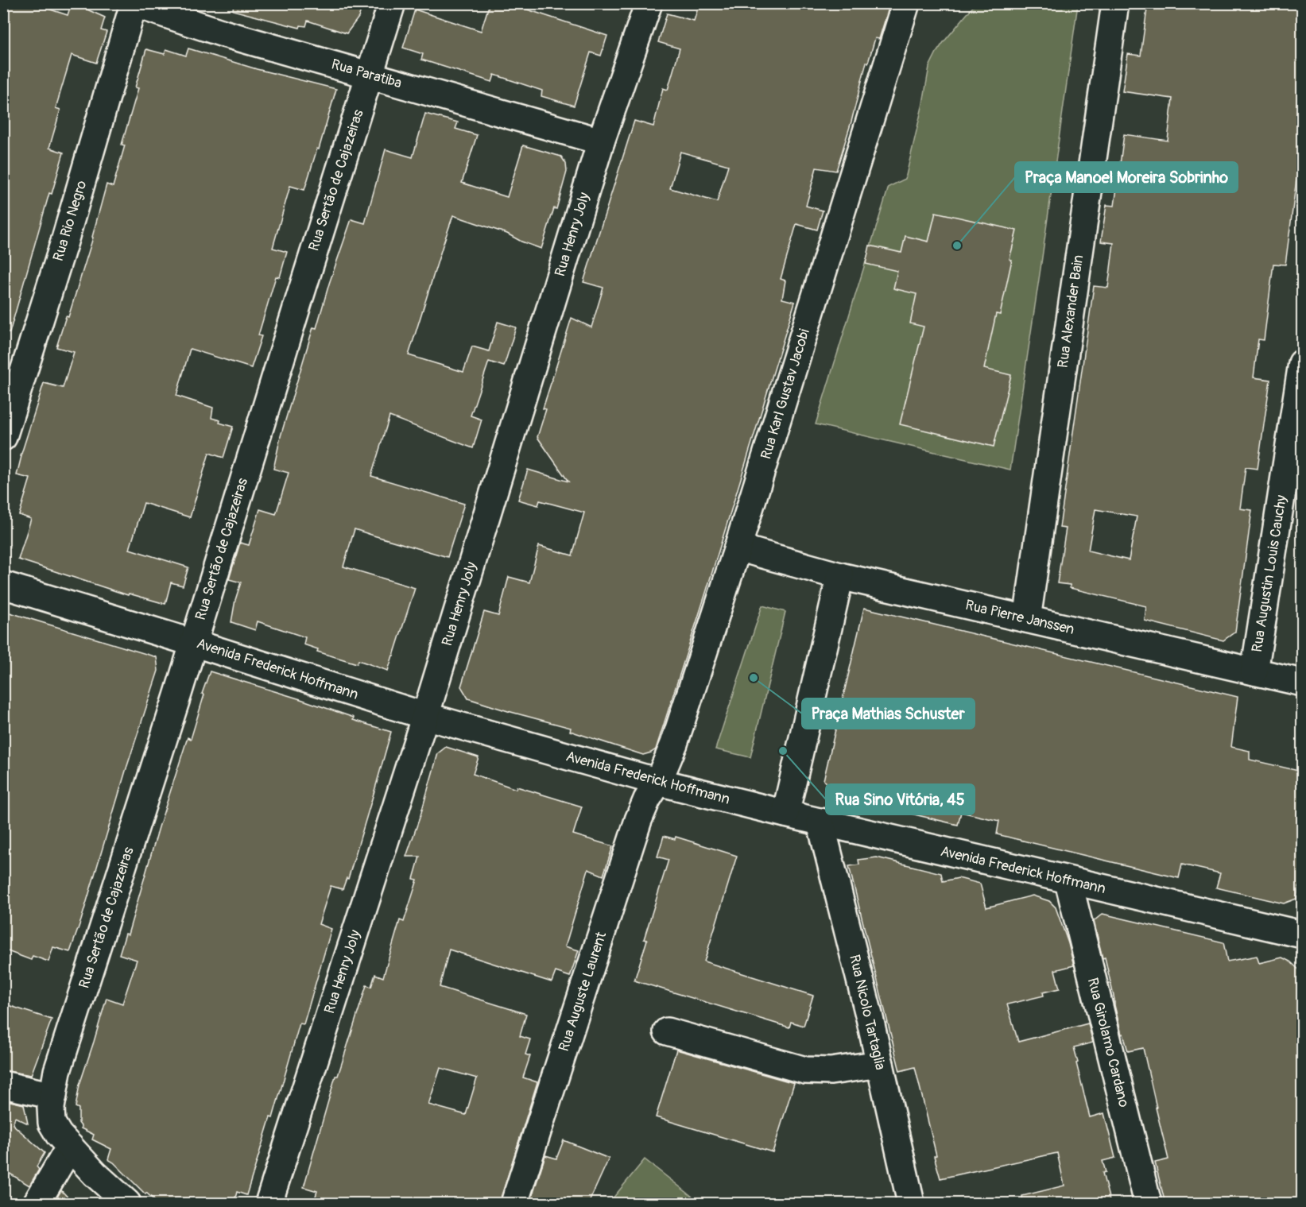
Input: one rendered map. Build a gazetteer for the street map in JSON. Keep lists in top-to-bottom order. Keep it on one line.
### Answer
{"streets":{"street":["Rua Paratiba","Rua Sertão de Cajazeiras","Rua Rio Negro","Rua Henry Joly","Rua Alexander Bain","Rua Karl Gustav Jacobi","Rua Augustin Louis Cauchy","Rua Pierre Janssen","Avenida Frederick Hoffmann","Rua Auguste Laurent","Rua Nicolo Tartaglia","Rua Girolamo Cardano"]},"crossings":[["Rua Paratiba","Rua Sertão de Cajazeiras"],["Rua Paratiba","Rua Rio Negro"],["Rua Paratiba","Rua Henry Joly"],["Rua Sertão de Cajazeiras","Avenida Frederick Hoffmann"],["Rua Henry Joly","Avenida Frederick Hoffmann"],["Rua Alexander Bain","Rua Pierre Janssen"],["Rua Karl Gustav Jacobi","Rua Pierre Janssen"],["Rua Karl Gustav Jacobi","Avenida Frederick Hoffmann"],["Rua Karl Gustav Jacobi","Rua Auguste Laurent"],["Rua Augustin Louis Cauchy","Rua Pierre Janssen"],["Avenida Frederick Hoffmann","Rua Auguste Laurent"],["Avenida Frederick Hoffmann","Rua Nicolo Tartaglia"],["Avenida Frederick Hoffmann","Rua Girolamo Cardano"]],"places":["Praça Manoel Moreira Sobrinho","Praça Mathias Schuster","Rua Sino Vitória, 45"]}
